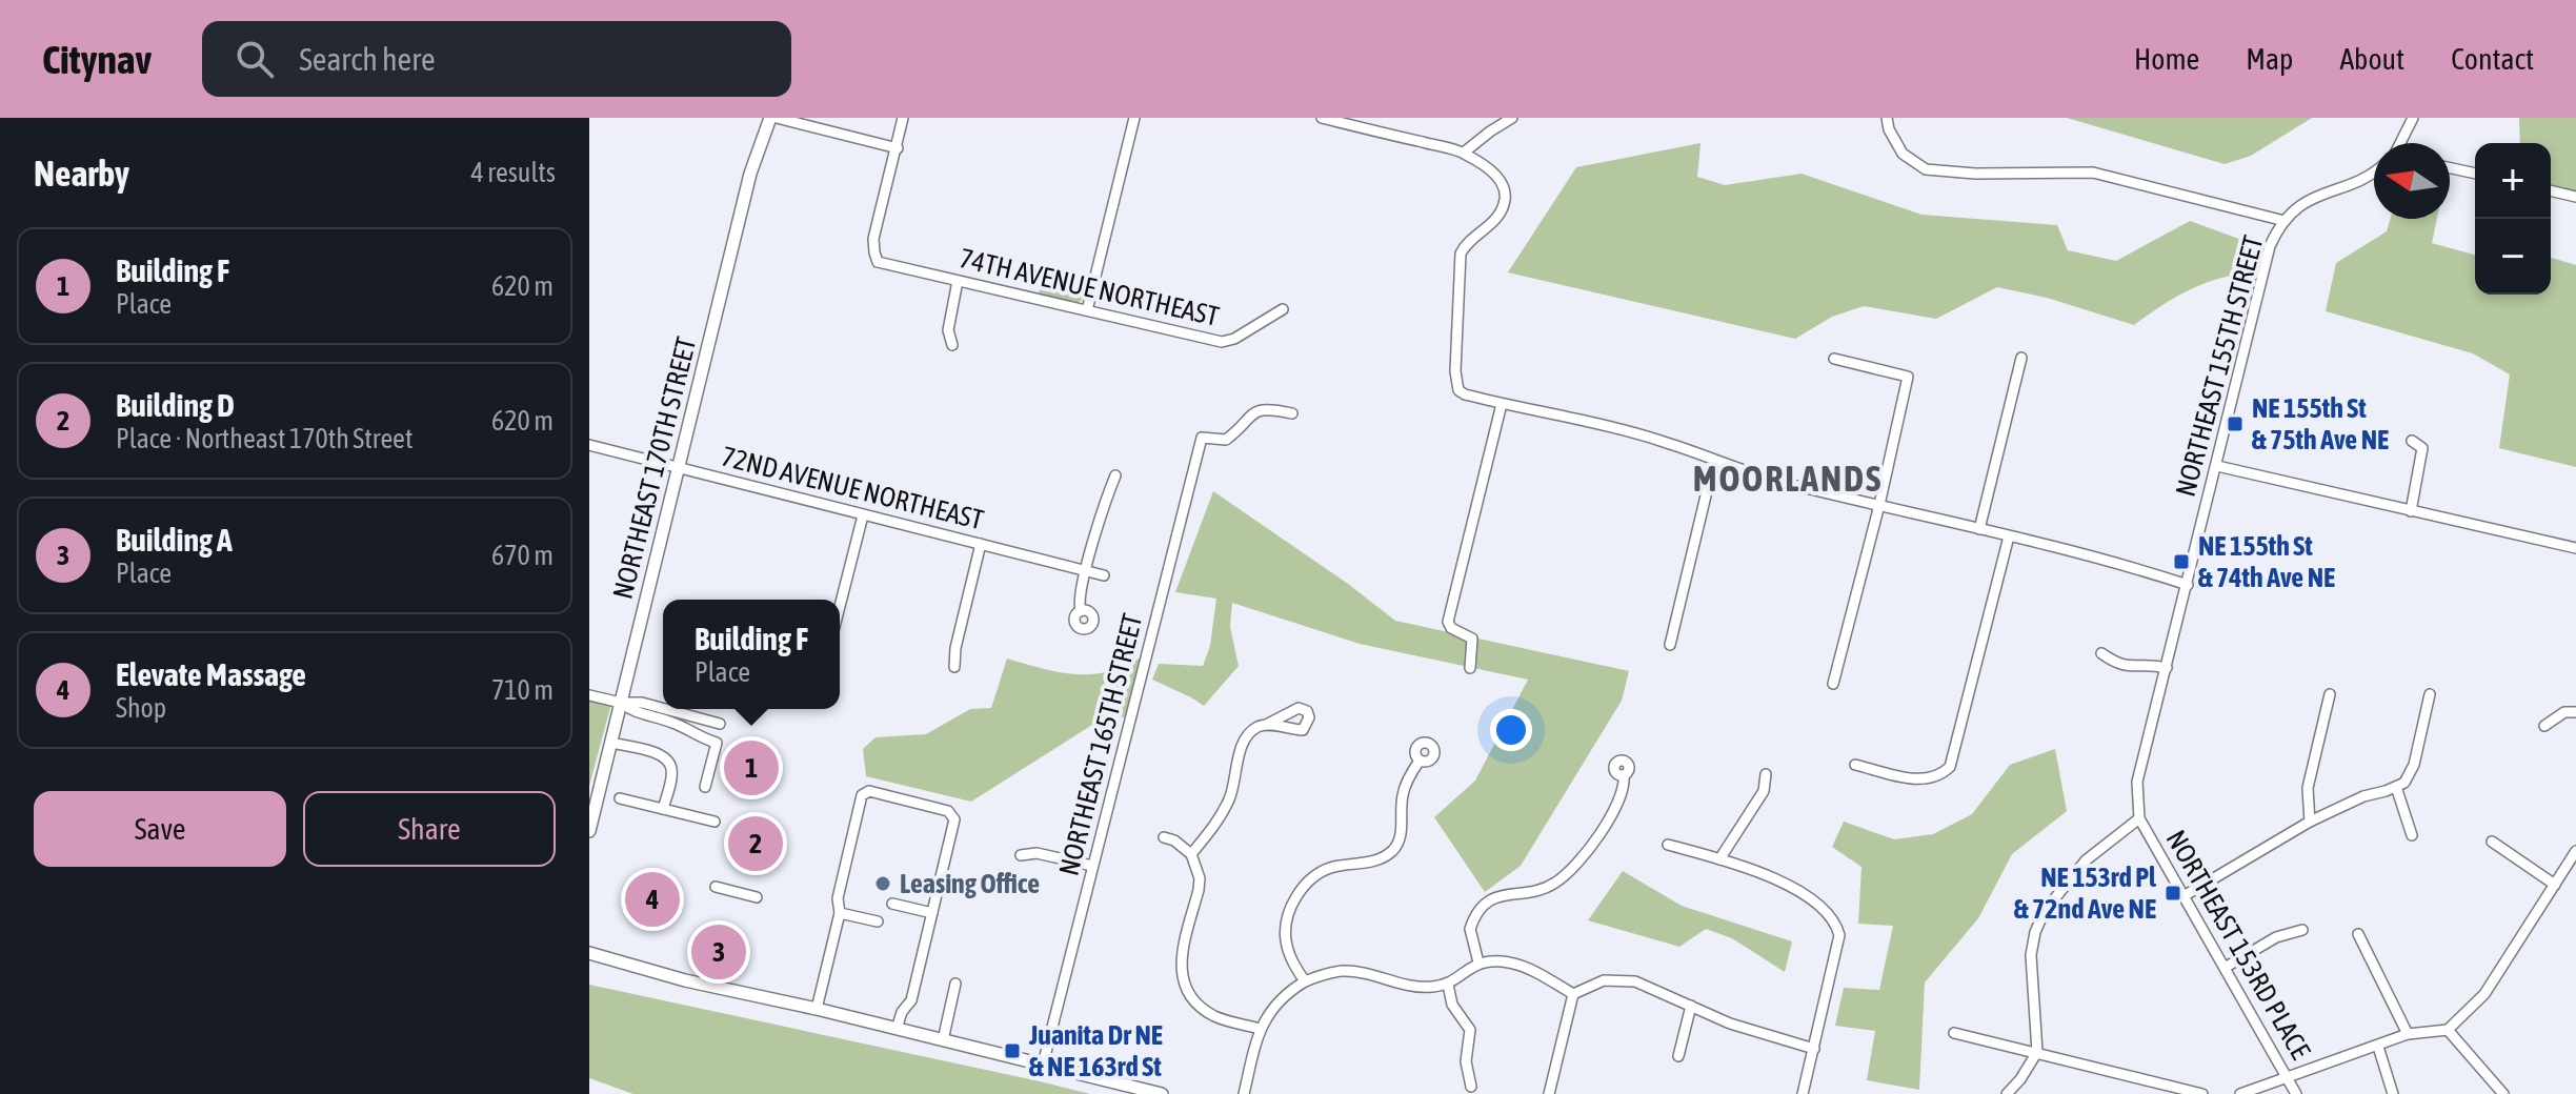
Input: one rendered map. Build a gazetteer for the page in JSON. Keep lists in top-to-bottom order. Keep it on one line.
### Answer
{"streets":{"main road":["NORTHEAST 170TH STREET"],"street":["74TH AVENUE NORTHEAST","NORTHEAST 155TH STREET","72ND AVENUE NORTHEAST","NORTHEAST 165TH STREET","NORTHEAST 153RD PLACE"]},"crossings":[["NORTHEAST 155TH STREET","NORTHEAST 153RD PLACE"],["NORTHEAST 170TH STREET","72ND AVENUE NORTHEAST"]],"districts":["MOORLANDS"],"places":{"transit":["NE 155th St & 75th Ave NE","NE 155th St & 74th Ave NE","NE 153rd Pl & 72nd Ave NE","Juanita Dr NE & NE 163rd St"],"other":["Leasing Office"]},"north":"left","page":{"header":"Citynav","search":"Search here","nav":["Home","Map","About","Contact"],"heading":["Nearby","4 results"],"map_buttons":["+","−"],"list":[{"mark":"1","name":"Building F","note":"Place","value":"620 m"},{"mark":"2","name":"Building D","note":"Place · Northeast 170th Street","value":"620 m"},{"mark":"3","name":"Building A","note":"Place","value":"670 m"},{"mark":"4","name":"Elevate Massage","note":"Shop","value":"710 m"}],"popup":["Building F","Place"],"pins":["1","2","4","3"],"buttons":["Save","Share"]}}
